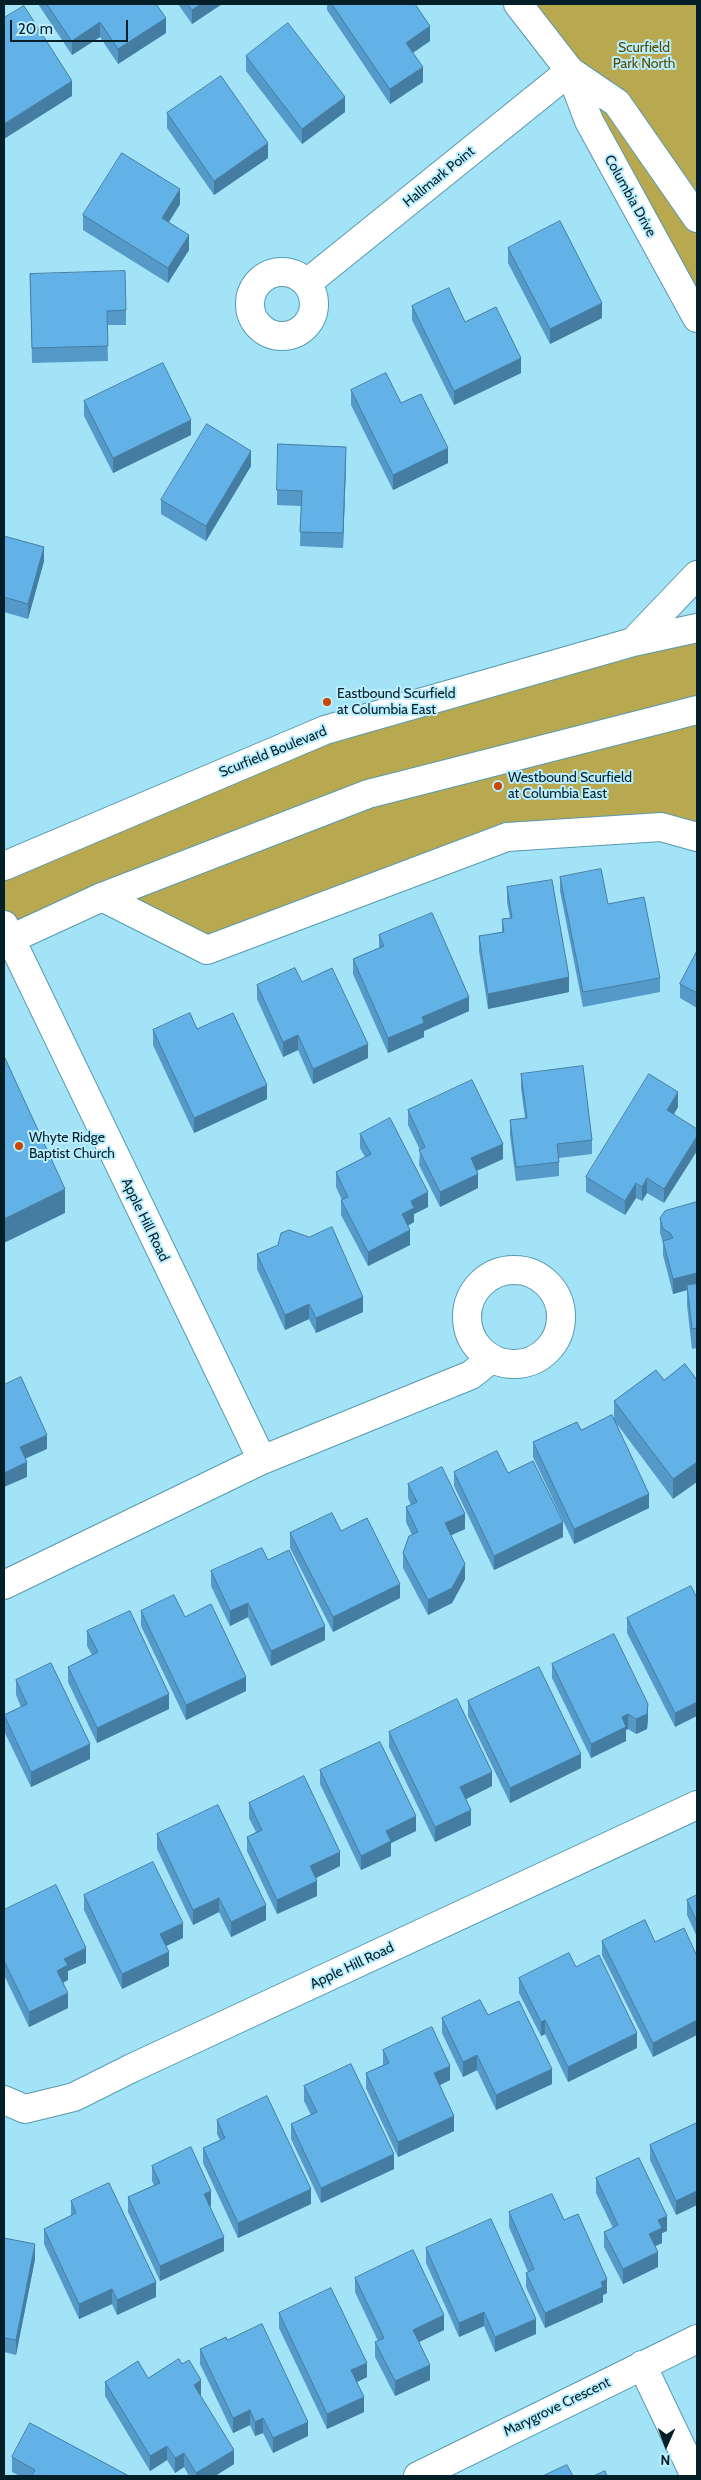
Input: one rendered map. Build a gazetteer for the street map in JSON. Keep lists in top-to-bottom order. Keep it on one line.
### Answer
{"streets":{"street":["Hallmark Point","Columbia Drive","Scurfield Boulevard","Apple Hill Road","Marygrove Crescent"]},"crossings":[["Hallmark Point","Columbia Drive"]],"parks":["Scurfield Park North"],"places":["Eastbound Scurfield at Columbia East","Westbound Scurfield at Columbia East","Whyte Ridge Baptist Church"],"scale_bar":"20 m","north":"bottom"}
